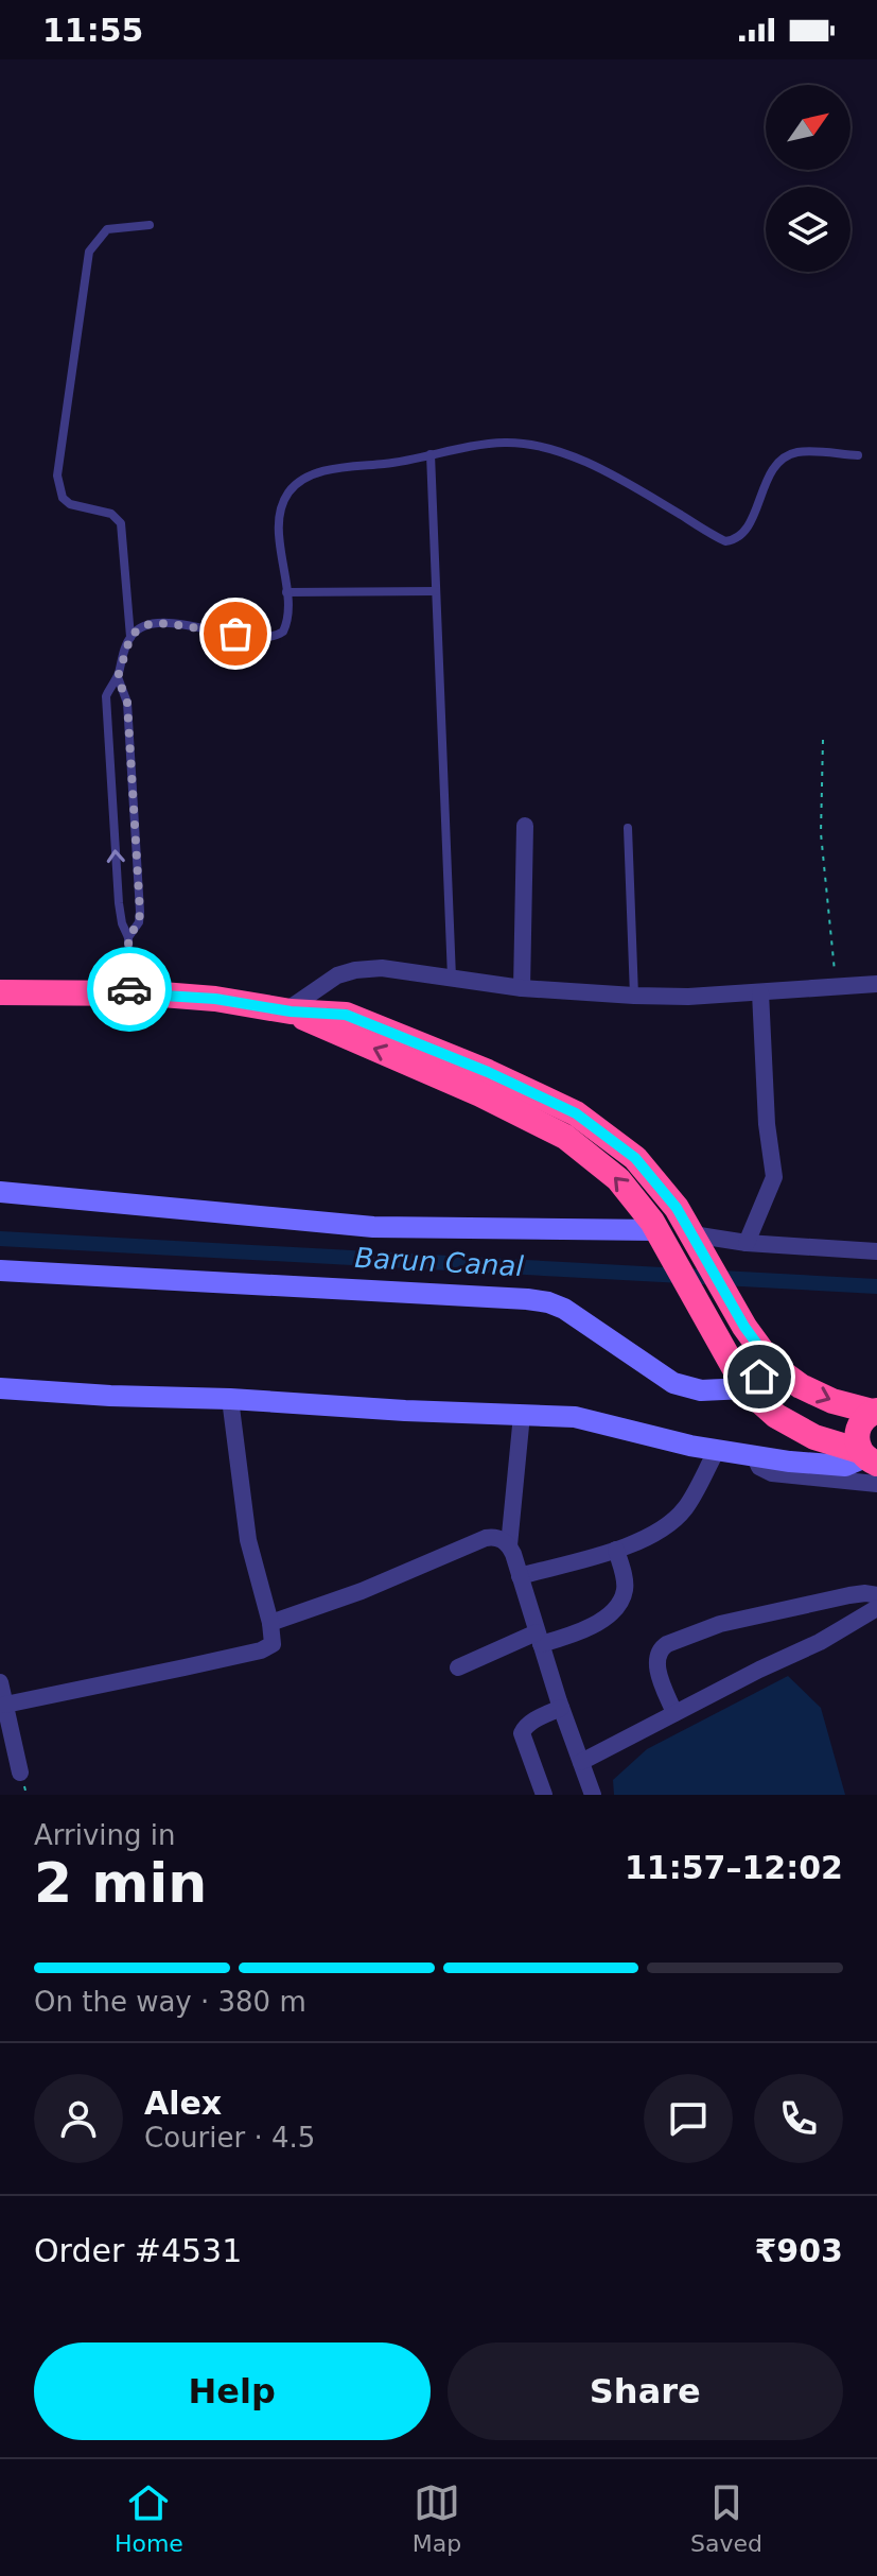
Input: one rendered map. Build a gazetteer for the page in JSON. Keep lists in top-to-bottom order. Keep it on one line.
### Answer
{"water":["Barun Canal"],"north":"top right","page":{"status":"11:55","heading":["2 min","Arriving in","11:57–12:02"],"panel":["Alex","Courier · 4.5","Order #4531","₹903"],"bar":"On the way · 380 m","buttons":["Help","Share"],"tabs":["Home","Map","Saved"]}}
